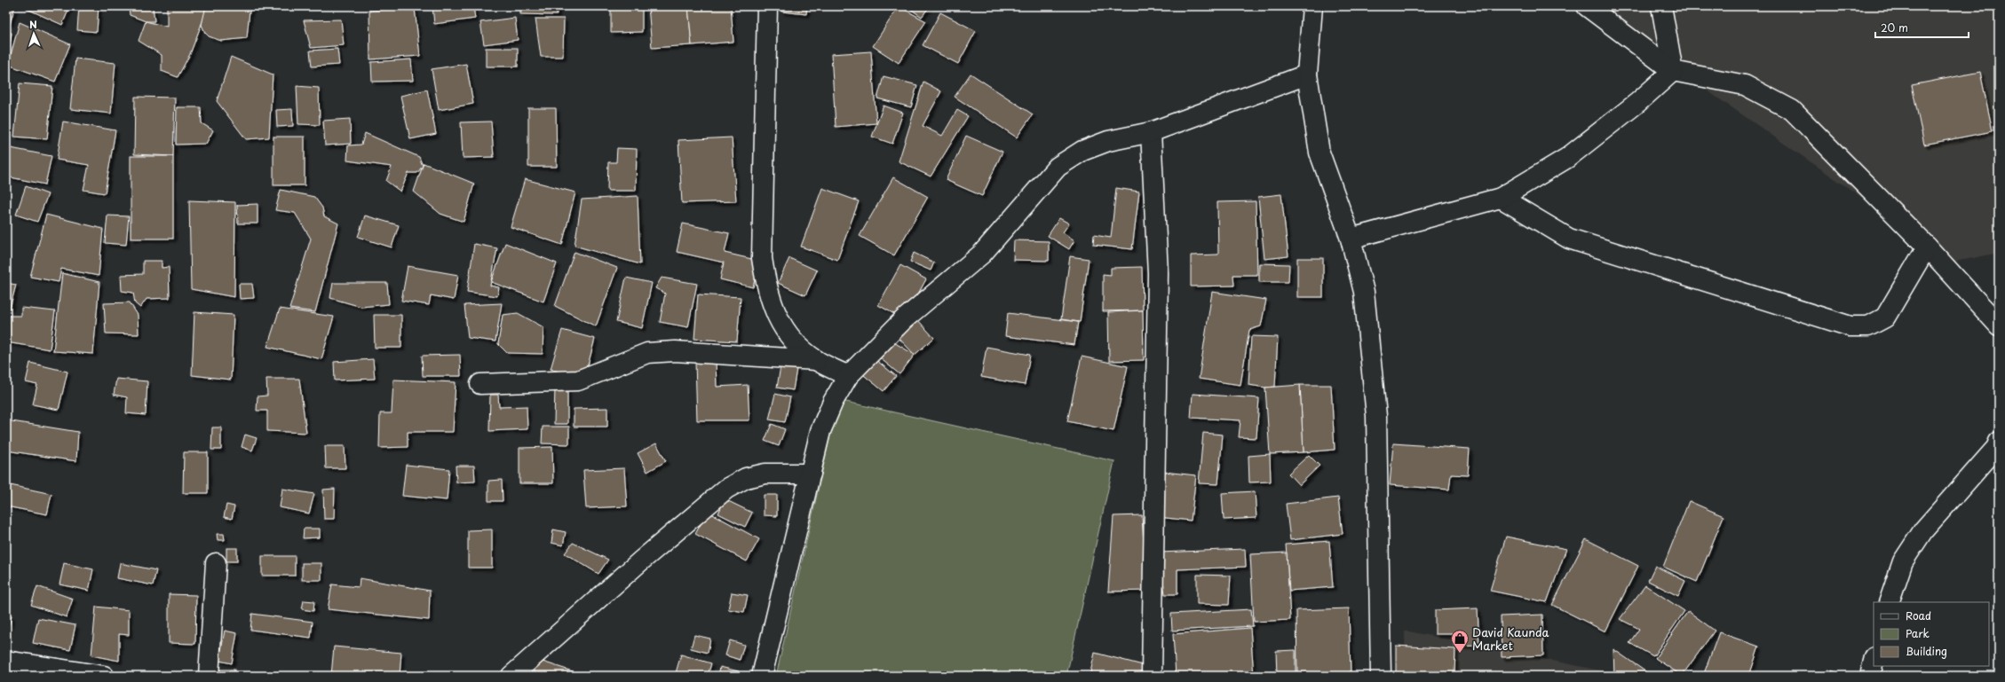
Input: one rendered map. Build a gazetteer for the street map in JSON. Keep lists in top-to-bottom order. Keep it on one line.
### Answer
{"places":{"shop":["David Kaunda Market"]},"legend":["Road","Park","Building"],"scale_bar":"20 m","north":"top"}
